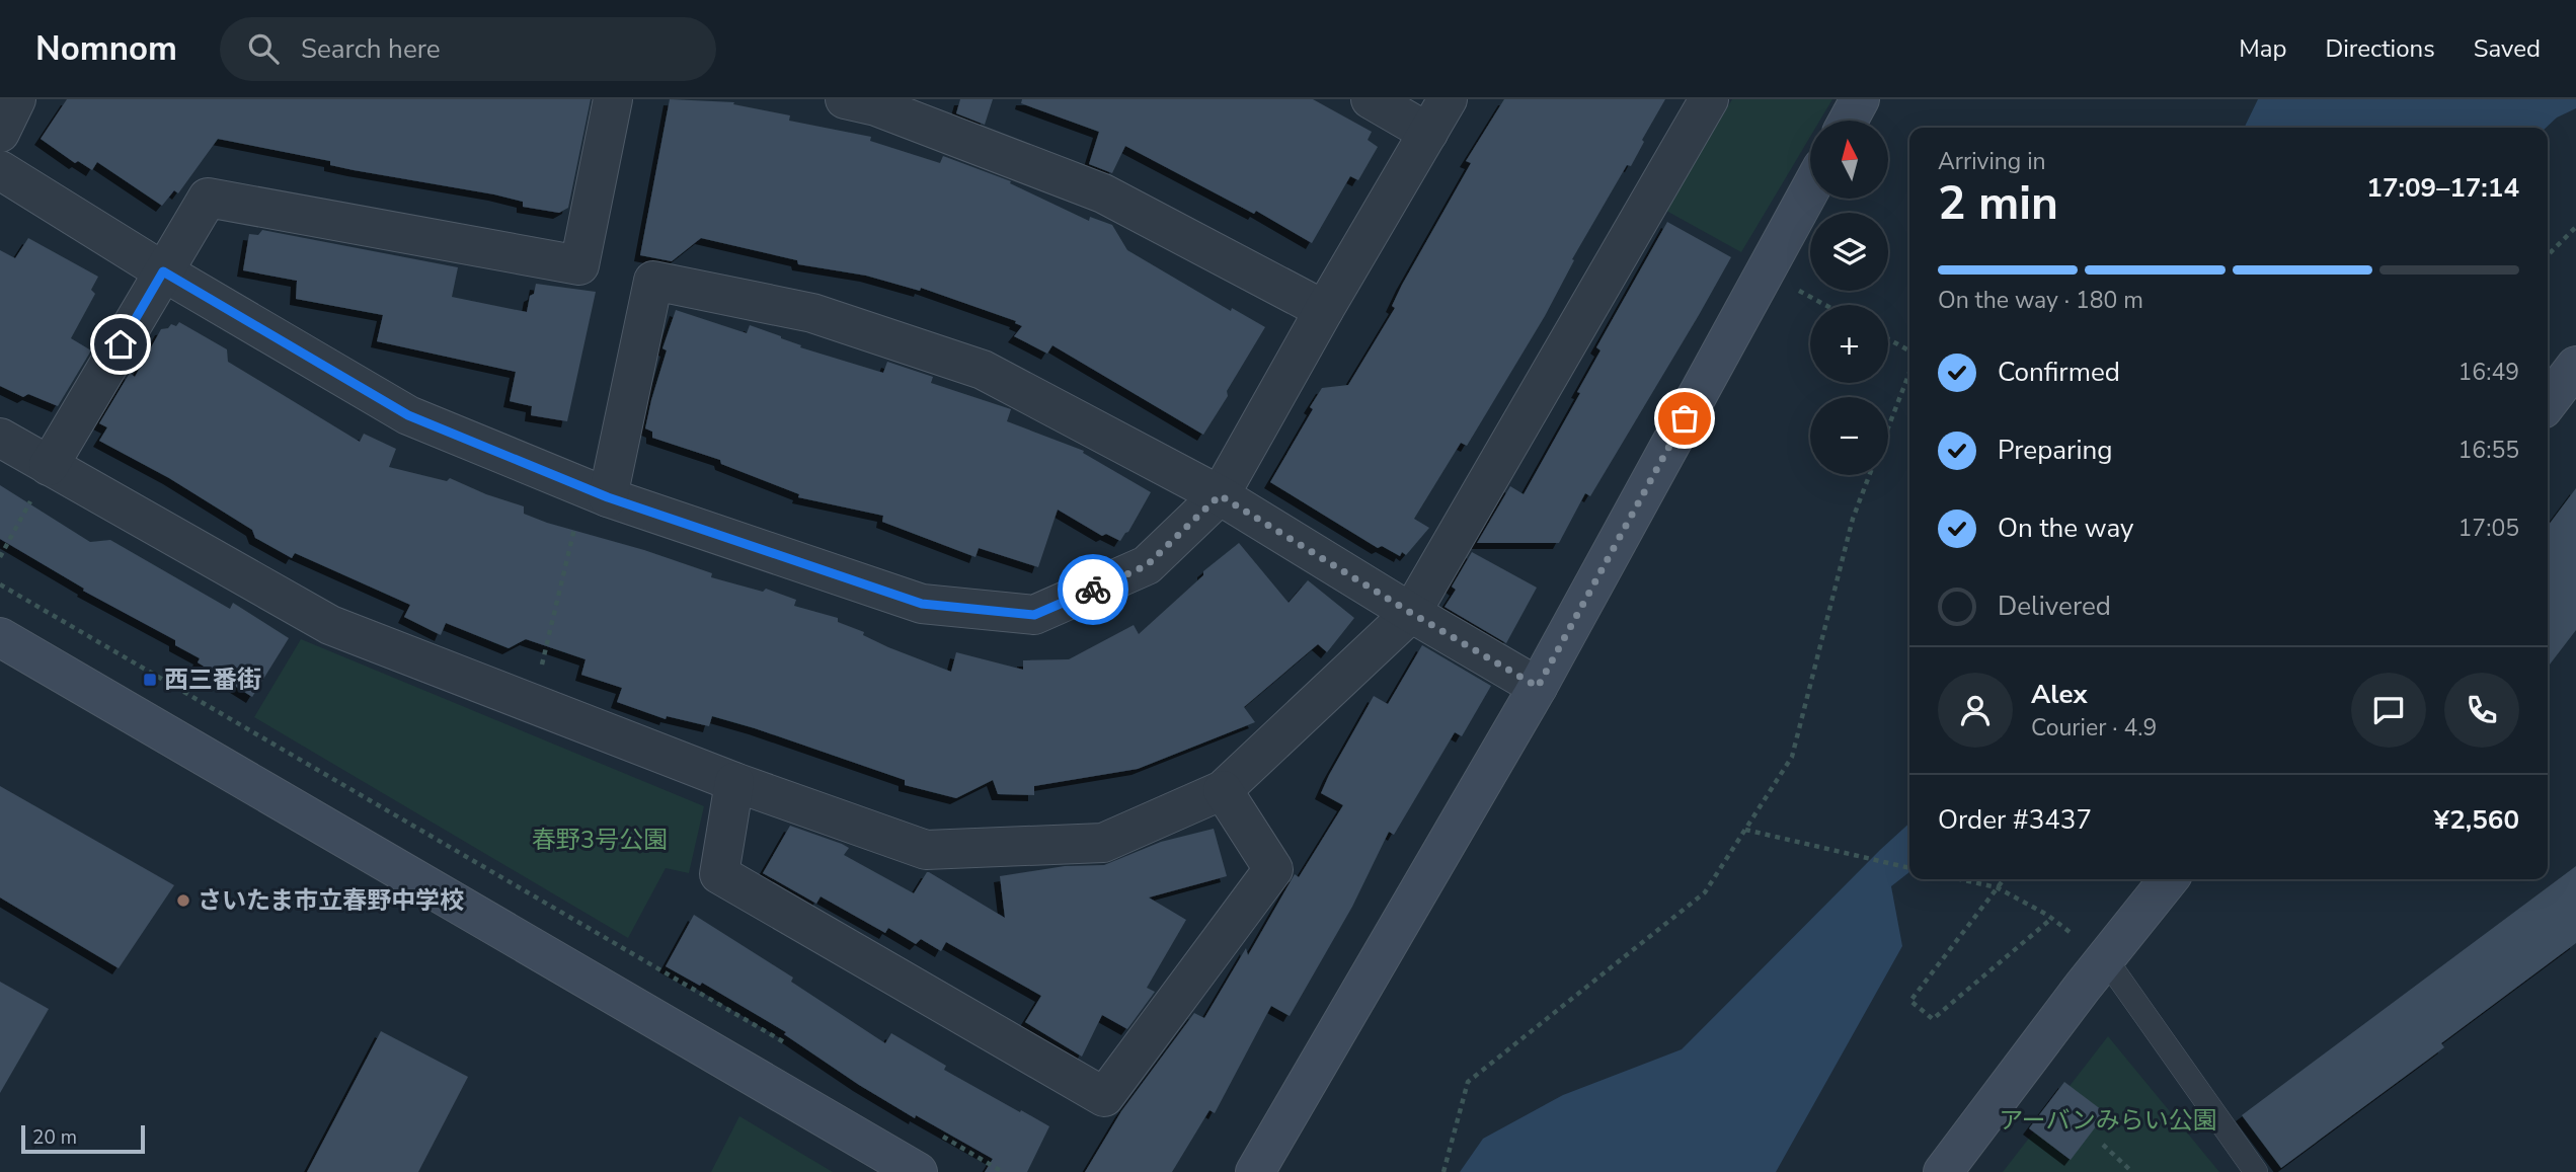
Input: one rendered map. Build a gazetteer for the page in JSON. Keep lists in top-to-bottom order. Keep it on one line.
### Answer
{"parks":["春野3号公園","アーバンみらい公園"],"places":{"transit":["西三番街"],"other":["さいたま市立春野中学校"]},"scale_bar":"20 m","north":"top","page":{"header":"Nomnom","search":"Search here","nav":["Map","Directions","Saved"],"map_buttons":["+","−"],"heading":["2 min","Arriving in","17:09–17:14"],"panel":["Alex","Courier · 4.9","Order #3437","¥2,560"],"bar":"On the way · 180 m","list":[["Confirmed","16:49"],["Preparing","16:55"],["On the way","17:05"],"Delivered"],"scale":"20 m"}}
